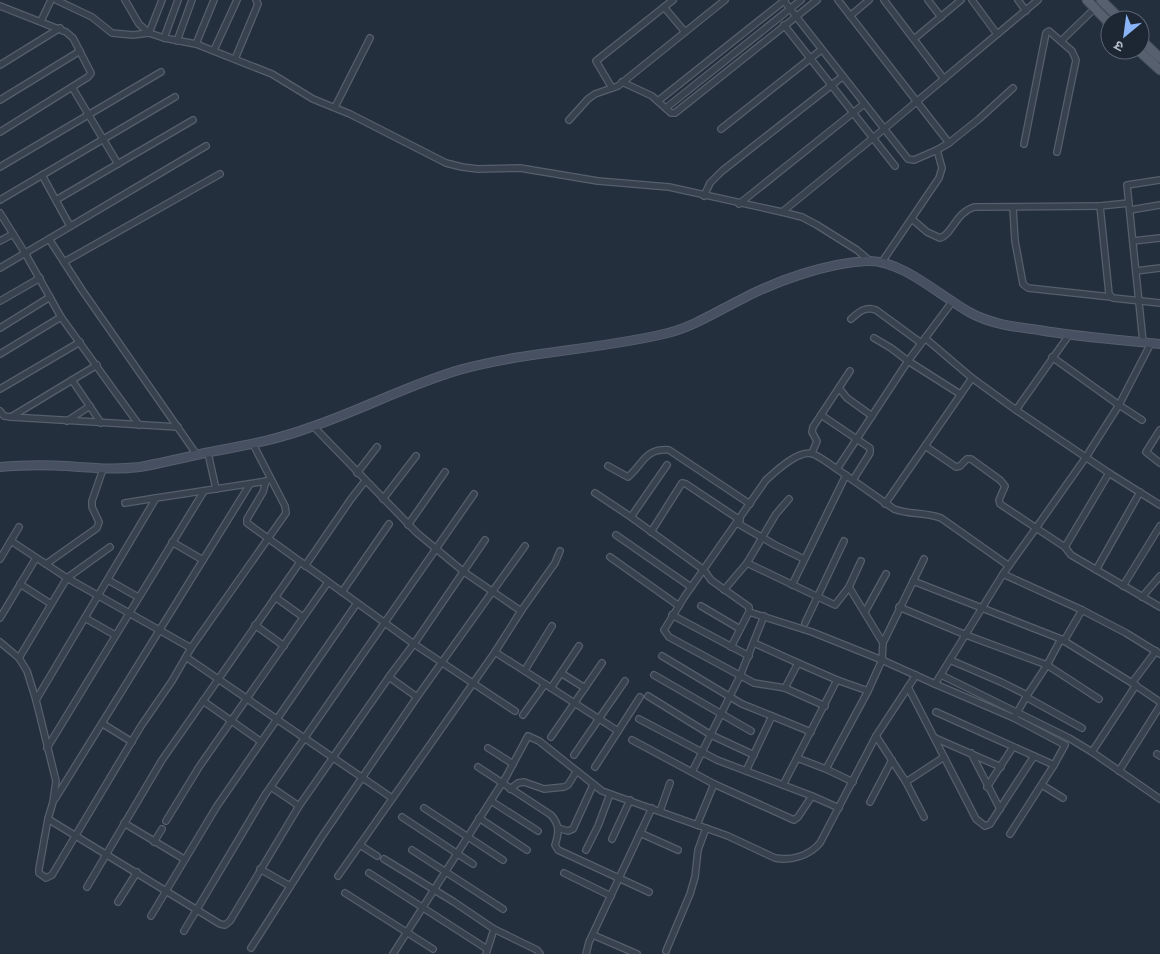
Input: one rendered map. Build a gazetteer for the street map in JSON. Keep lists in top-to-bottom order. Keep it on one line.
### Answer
{"north":"bottom left"}
